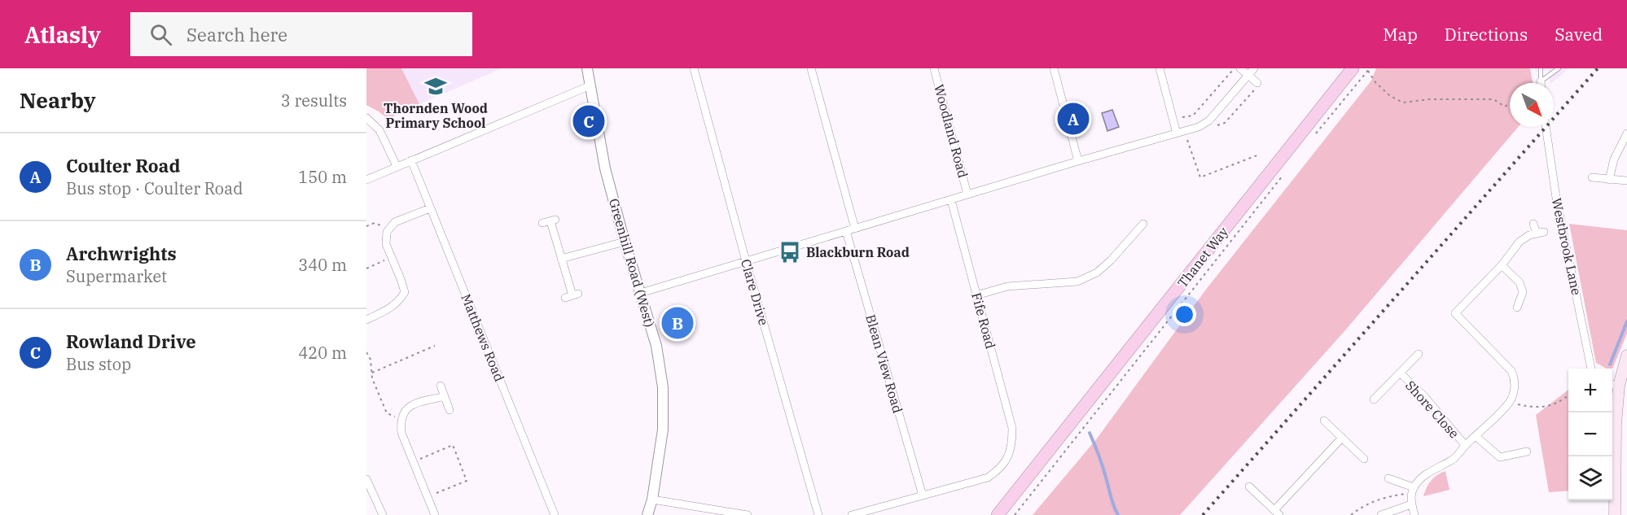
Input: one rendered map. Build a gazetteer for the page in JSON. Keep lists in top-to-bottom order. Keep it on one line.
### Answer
{"streets":{"main road":["Thanet Way"],"street":["Woodland Road","Westbrook Lane","Greenhill Road (West)","Clare Drive","Fife Road","Matthews Road","Blean View Road","Shore Close"]},"crossings":[["Fife Road","Blean View Road"]],"places":{"school or university":["Thornden Wood Primary School"],"bus stop":["Blackburn Road"]},"north":"bottom right","page":{"header":"Atlasly","search":"Search here","nav":["Map","Directions","Saved"],"heading":["Nearby","3 results"],"pins":["A","C","B"],"list":[{"mark":"A","name":"Coulter Road","note":"Bus stop · Coulter Road","value":"150 m"},{"mark":"B","name":"Archwrights","note":"Supermarket","value":"340 m"},{"mark":"C","name":"Rowland Drive","note":"Bus stop","value":"420 m"}],"map_buttons":["+","−"]}}
